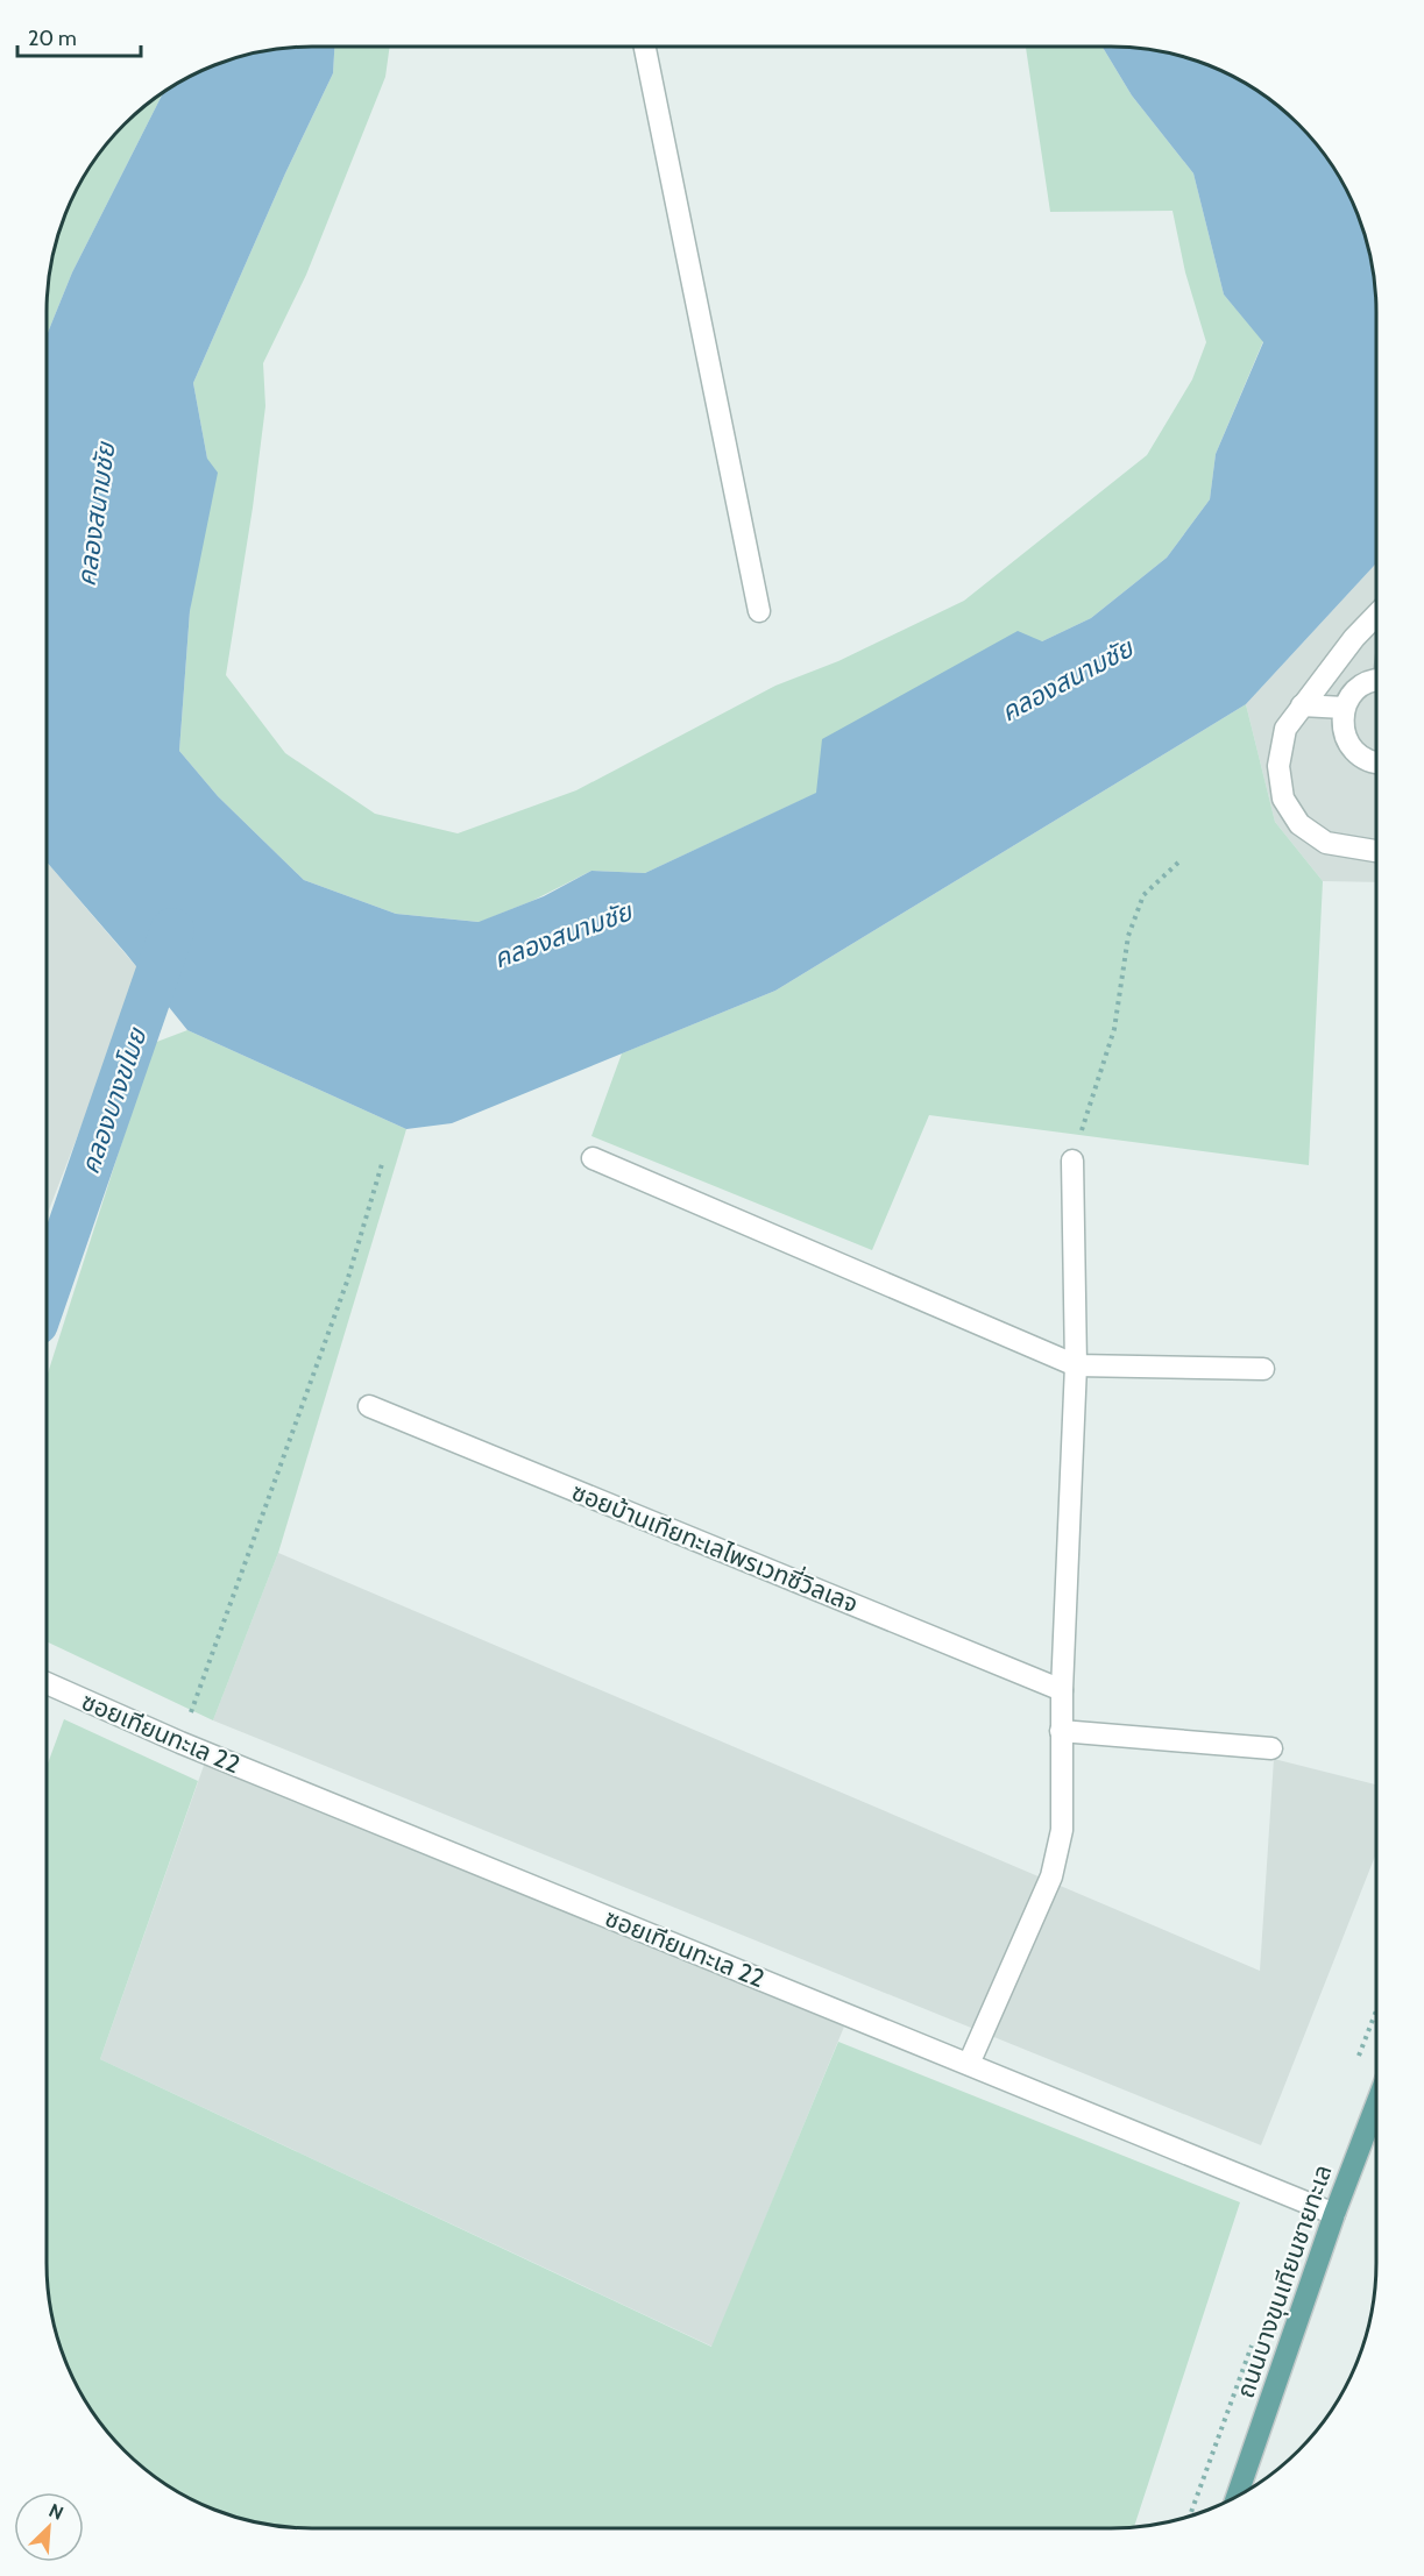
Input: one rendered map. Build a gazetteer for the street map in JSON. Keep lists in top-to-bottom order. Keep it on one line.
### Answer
{"streets":{"main road":["ถนนบางขุนเทียนชายทะเล"],"street":["ซอยบ้านเทียทะเลไพรเวทซี่วิลเลจ","ซอยเทียนทะเล 22"]},"crossings":[["ซอยเทียนทะเล 22","ถนนบางขุนเทียนชายทะเล"]],"water":["คลองสนามชัย","คลองบางขโมย"],"scale_bar":"20 m","north":"top right"}
